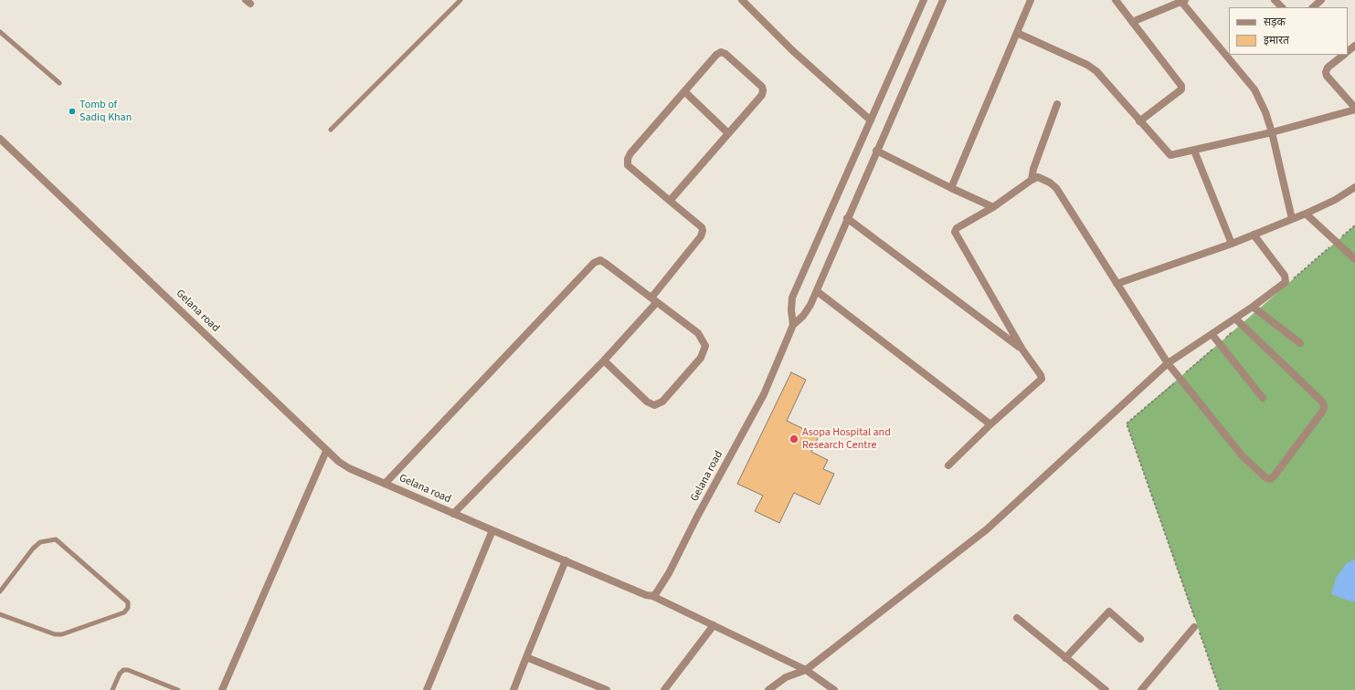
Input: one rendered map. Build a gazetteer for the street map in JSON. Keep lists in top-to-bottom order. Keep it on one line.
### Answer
{"streets":{"street":["Gelana road"]},"places":["Tomb of Sadiq Khan","Asopa Hospital and Research Centre"],"legend":["सड़क","इमारत"]}
